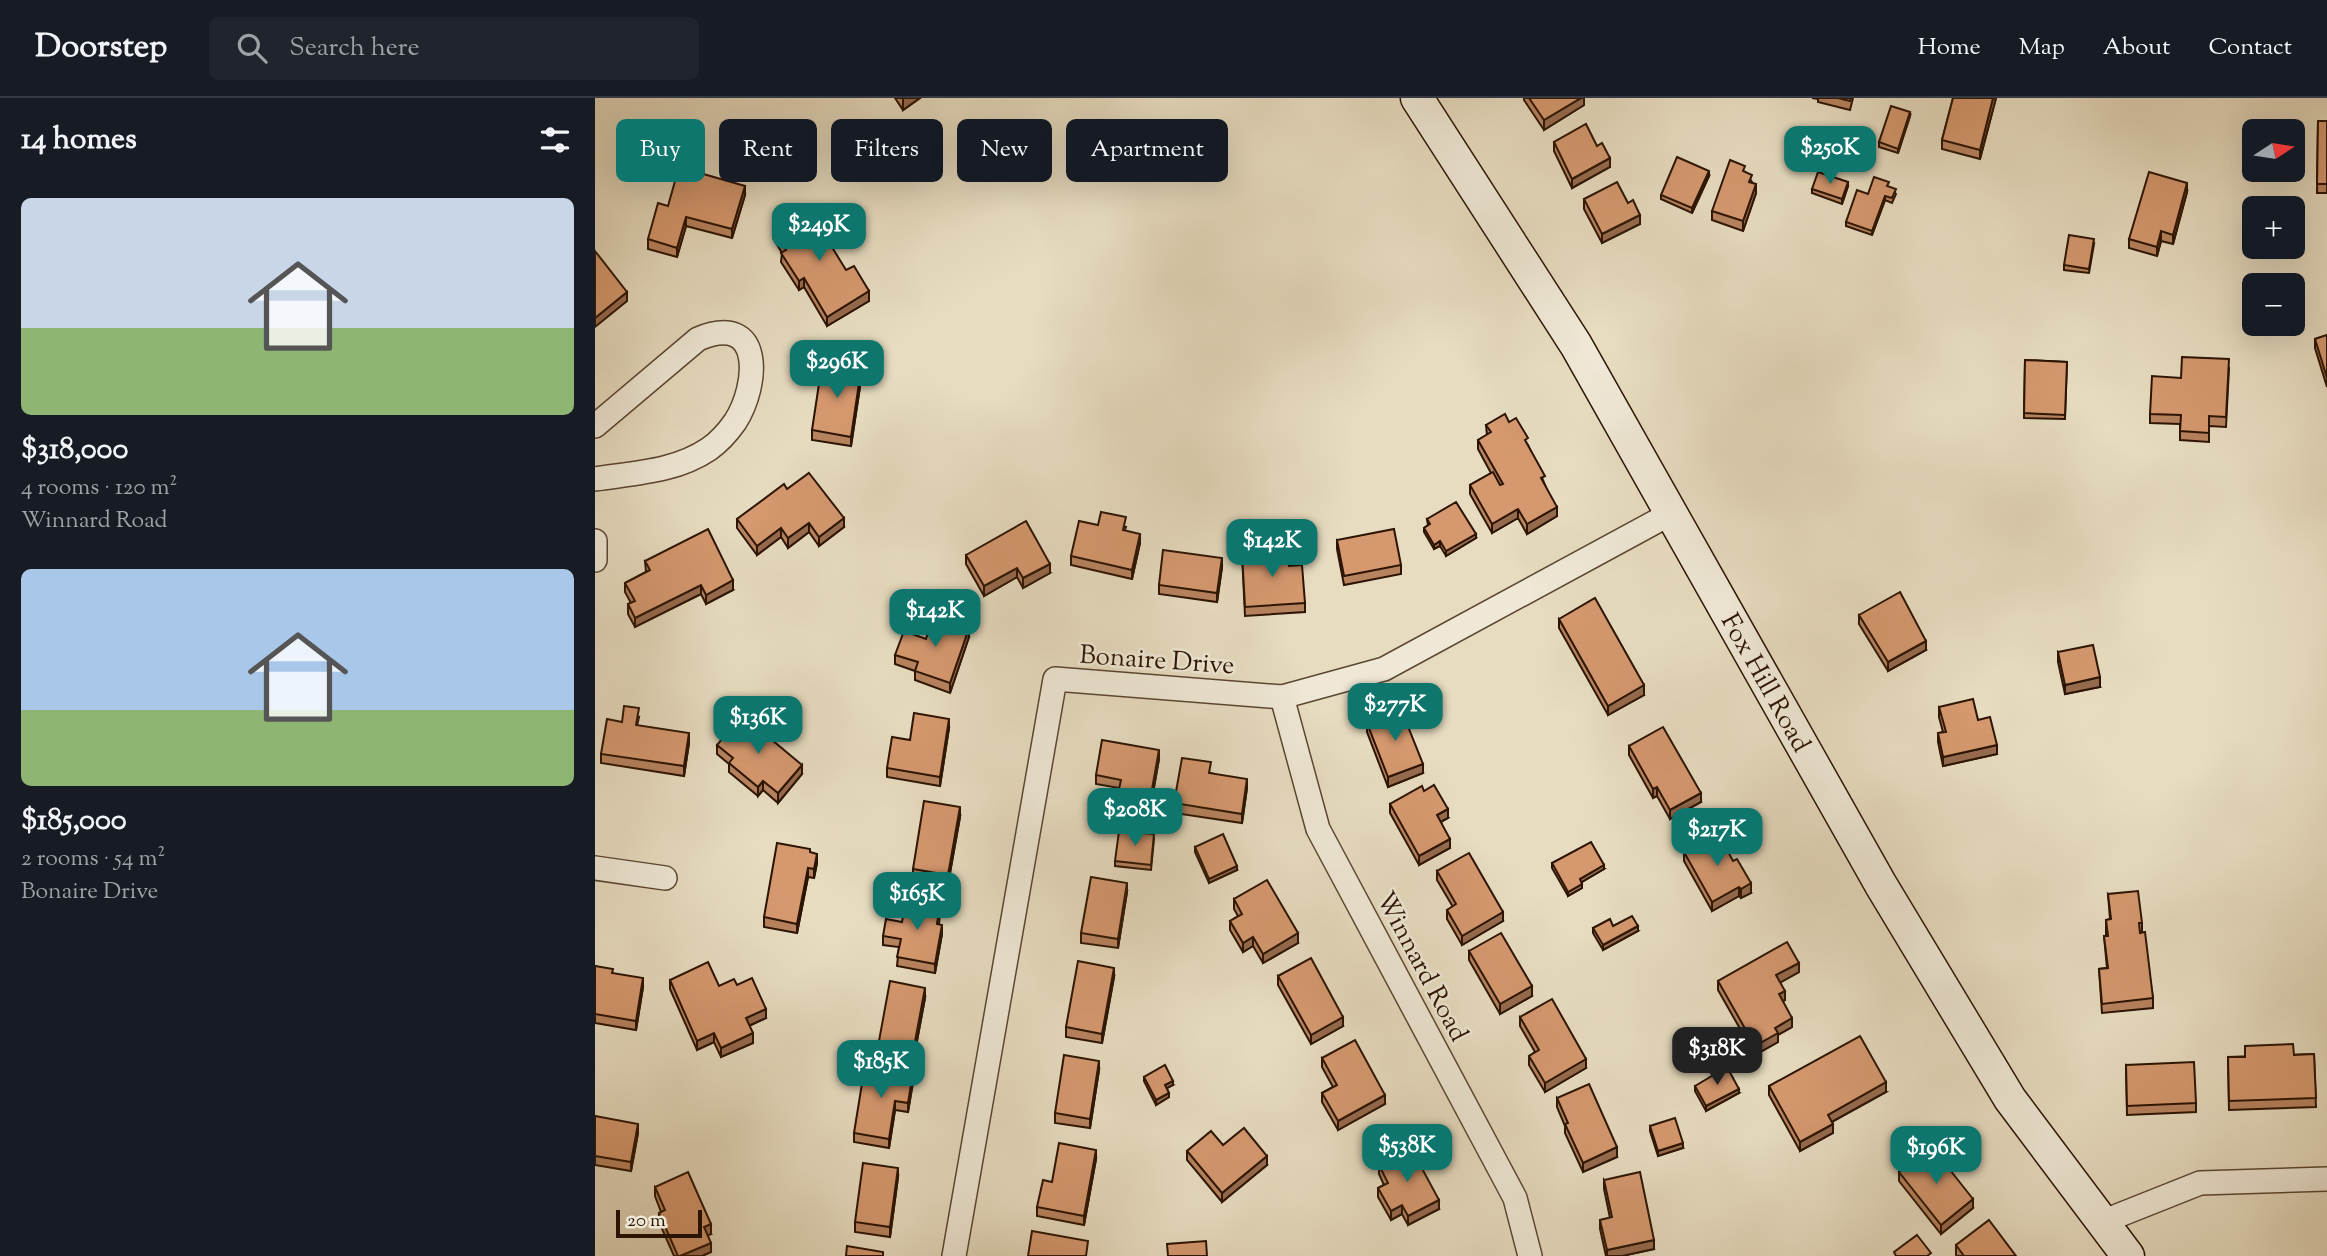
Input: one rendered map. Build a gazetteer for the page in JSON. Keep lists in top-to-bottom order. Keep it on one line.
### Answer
{"streets":{"main road":["Fox Hill Road"],"street":["Bonaire Drive","Winnard Road"]},"crossings":[["Bonaire Drive","Fox Hill Road"],["Bonaire Drive","Winnard Road"]],"scale_bar":"20 m","north":"right","page":{"header":"Doorstep","search":"Search here","nav":["Home","Map","About","Contact"],"heading":"14 homes","map_buttons":["+","−"],"chip":["Buy","Rent","Filters","New","Apartment"],"price":["$250K","$249K","$296K","$142K","$142K","$277K","$136K","$208K","$217K","$165K","$318K","$185K","$538K","$196K"],"list":[{"name":"$318,000","note":"4 rooms · 120 m² · Winnard Road"},{"name":"$185,000","note":"2 rooms · 54 m² · Bonaire Drive"}],"scale":"20 m"}}
